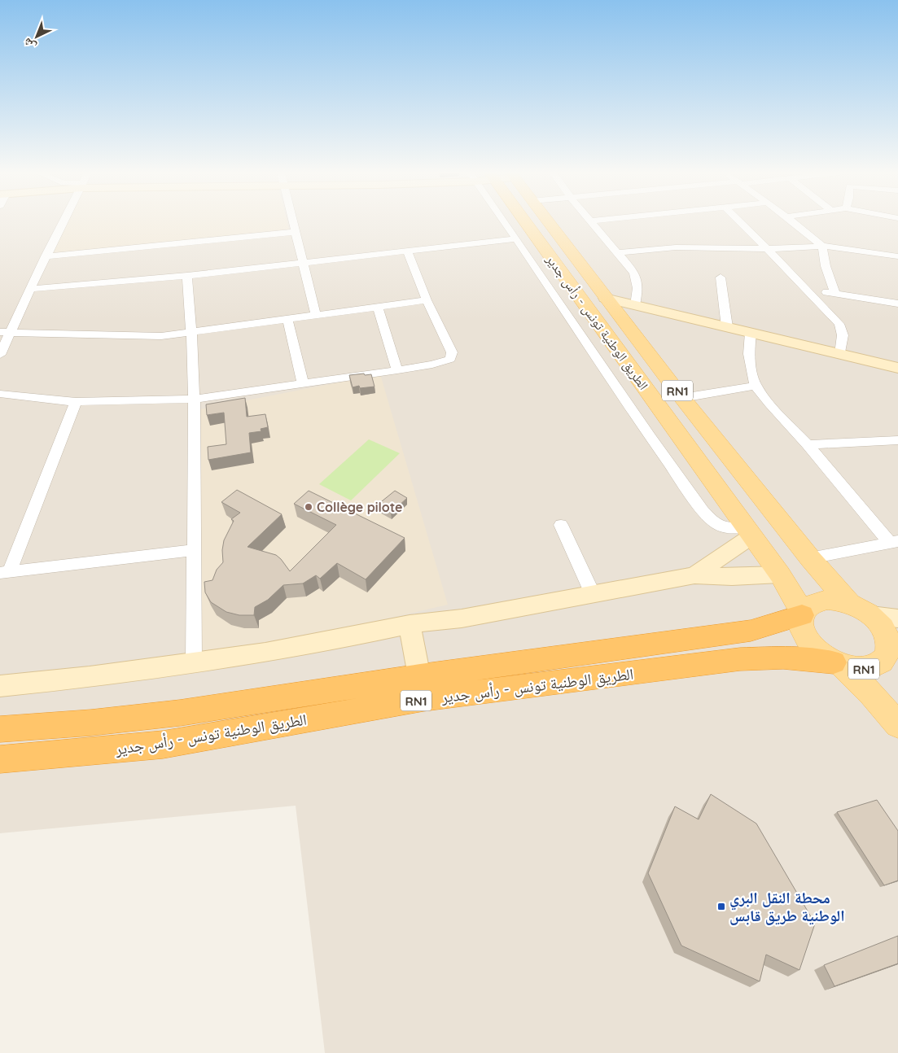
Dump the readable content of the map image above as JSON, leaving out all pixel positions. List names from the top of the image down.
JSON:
{
  "streets": {
    "highway": ["الطريق الوطنية تونس - رأس جدير", "RN1"]
  },
  "crossings": [
    ["الطريق الوطنية تونس - رأس جدير", "RN1"]
  ],
  "places": {
    "other": ["Collège pilote"],
    "transit": ["محطة النقل البري الوطنية طريق قابس"]
  },
  "north": "bottom left"
}
